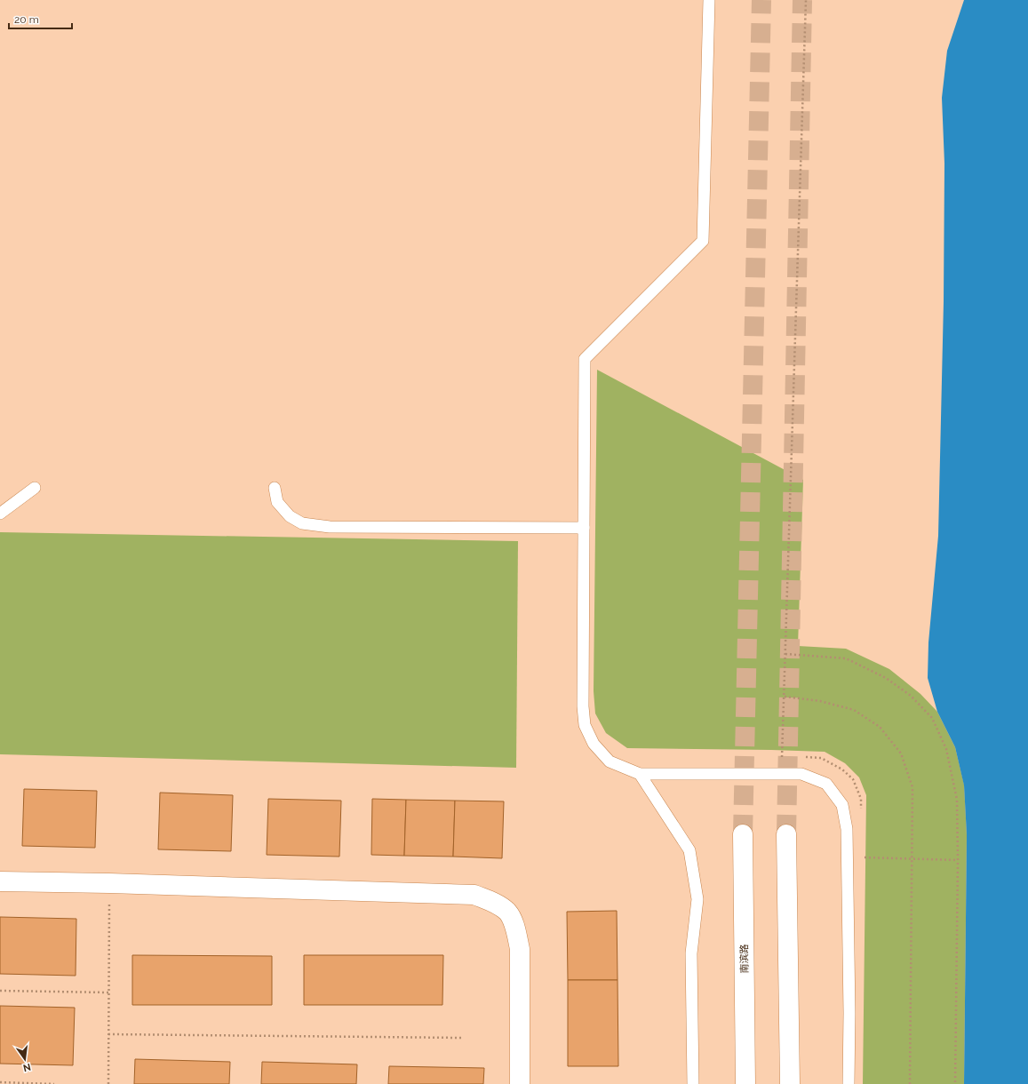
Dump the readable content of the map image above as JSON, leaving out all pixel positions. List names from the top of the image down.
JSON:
{
  "streets": {
    "street": ["南滨路"]
  },
  "scale_bar": "20 m",
  "north": "bottom"
}
